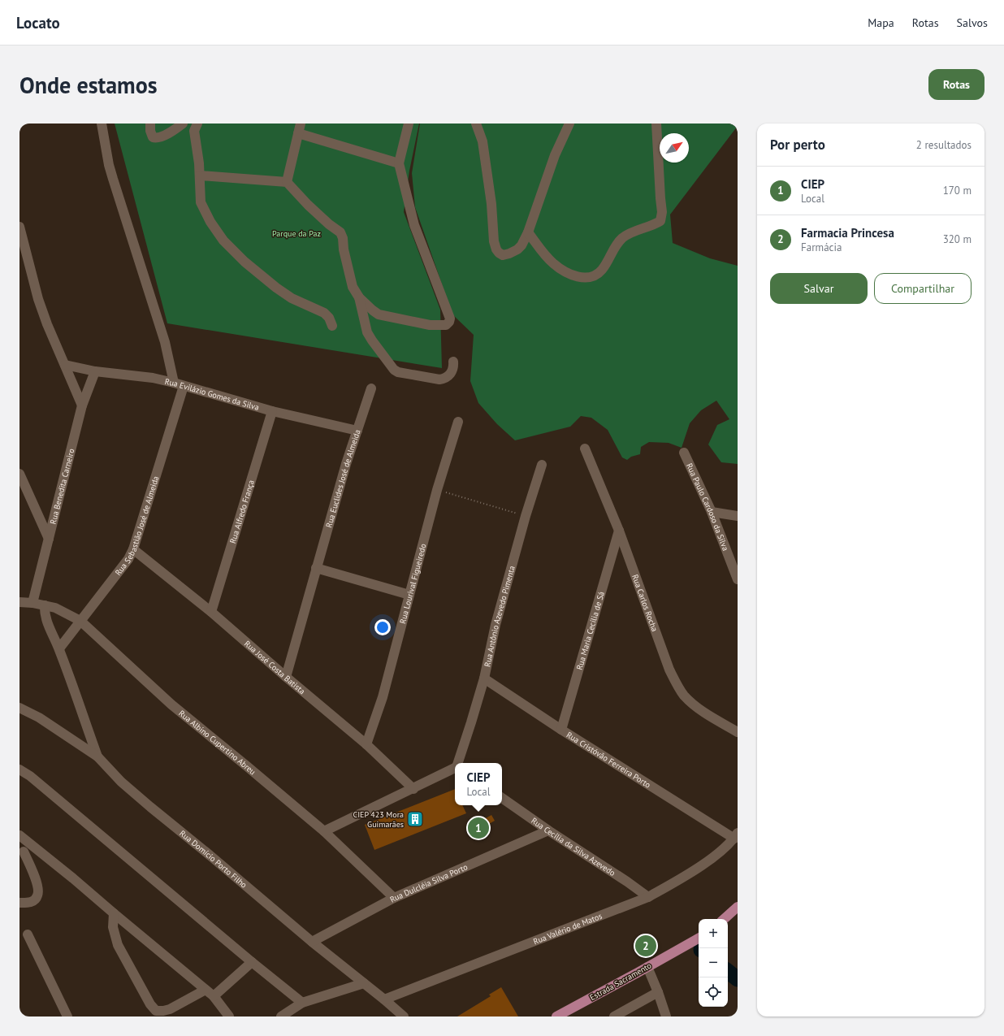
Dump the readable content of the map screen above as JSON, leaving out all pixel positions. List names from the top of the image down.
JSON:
{
  "streets": {
    "main road": ["Estrada Sacramento"],
    "street": [
      "Rua Evilázio Gomes da Silva",
      "Rua Euclides José de Almeida",
      "Rua Benedita Carneiro",
      "Rua Paulo Cardoso da Silva",
      "Rua Alfredo França",
      "Rua Sebastião José de Almeida",
      "Rua Lourival Figueiredo",
      "Rua Carlos Rocha",
      "Rua Antônio Azevedo Pimenta",
      "Rua Maria Cecília de Sá",
      "Rua José Costa Batista",
      "Rua Albino Cupertino Abreu",
      "Rua Cristóvão Ferreira Porto",
      "Rua Cecília da Silva Azevedo",
      "Rua Domício Porto Filho",
      "Rua Dulcléia Silva Porto",
      "Rua Valério de Matos"
    ]
  },
  "crossings": [
    ["Rua Evilázio Gomes da Silva", "Rua Euclides José de Almeida"],
    ["Rua Evilázio Gomes da Silva", "Rua Benedita Carneiro"],
    ["Rua Evilázio Gomes da Silva", "Rua Alfredo França"],
    ["Rua Evilázio Gomes da Silva", "Rua Sebastião José de Almeida"],
    ["Rua Euclides José de Almeida", "Rua José Costa Batista"],
    ["Rua Benedita Carneiro", "Rua Albino Cupertino Abreu"],
    ["Rua Alfredo França", "Rua José Costa Batista"],
    ["Rua Sebastião José de Almeida", "Rua José Costa Batista"],
    ["Rua Sebastião José de Almeida", "Rua Albino Cupertino Abreu"],
    ["Rua Lourival Figueiredo", "Rua José Costa Batista"],
    ["Rua Carlos Rocha", "Rua Maria Cecília de Sá"],
    ["Rua Antônio Azevedo Pimenta", "Rua Cristóvão Ferreira Porto"],
    ["Rua Maria Cecília de Sá", "Rua Cristóvão Ferreira Porto"],
    ["Rua Albino Cupertino Abreu", "Rua Dulcléia Silva Porto"],
    ["Rua Cristóvão Ferreira Porto", "Rua Valério de Matos"],
    ["Rua Cecília da Silva Azevedo", "Rua Dulcléia Silva Porto"],
    ["Rua Cecília da Silva Azevedo", "Rua Valério de Matos"],
    ["Rua Domício Porto Filho", "Rua Dulcléia Silva Porto"],
    ["Rua Domício Porto Filho", "Rua Valério de Matos"]
  ],
  "parks": ["Parque da Paz"],
  "places": {
    "building": ["CIEP 423 Mora Guimarães"]
  },
  "north": "top right",
  "page": {
    "header": "Locato",
    "nav": ["Mapa", "Rotas", "Salvos"],
    "buttons": [
      "Rotas",
      ["Salvar", "Compartilhar"]
    ],
    "title": "Onde estamos",
    "heading": ["Por perto", "2 resultados"],
    "list": [
      {
        "mark": "1",
        "name": "CIEP",
        "note": "Local",
        "value": "170 m"
      },
      {
        "mark": "2",
        "name": "Farmacia Princesa",
        "note": "Farmácia",
        "value": "320 m"
      }
    ],
    "popup": ["CIEP", "Local"],
    "pins": ["1", "2"],
    "map_buttons": ["+", "−"]
  }
}
